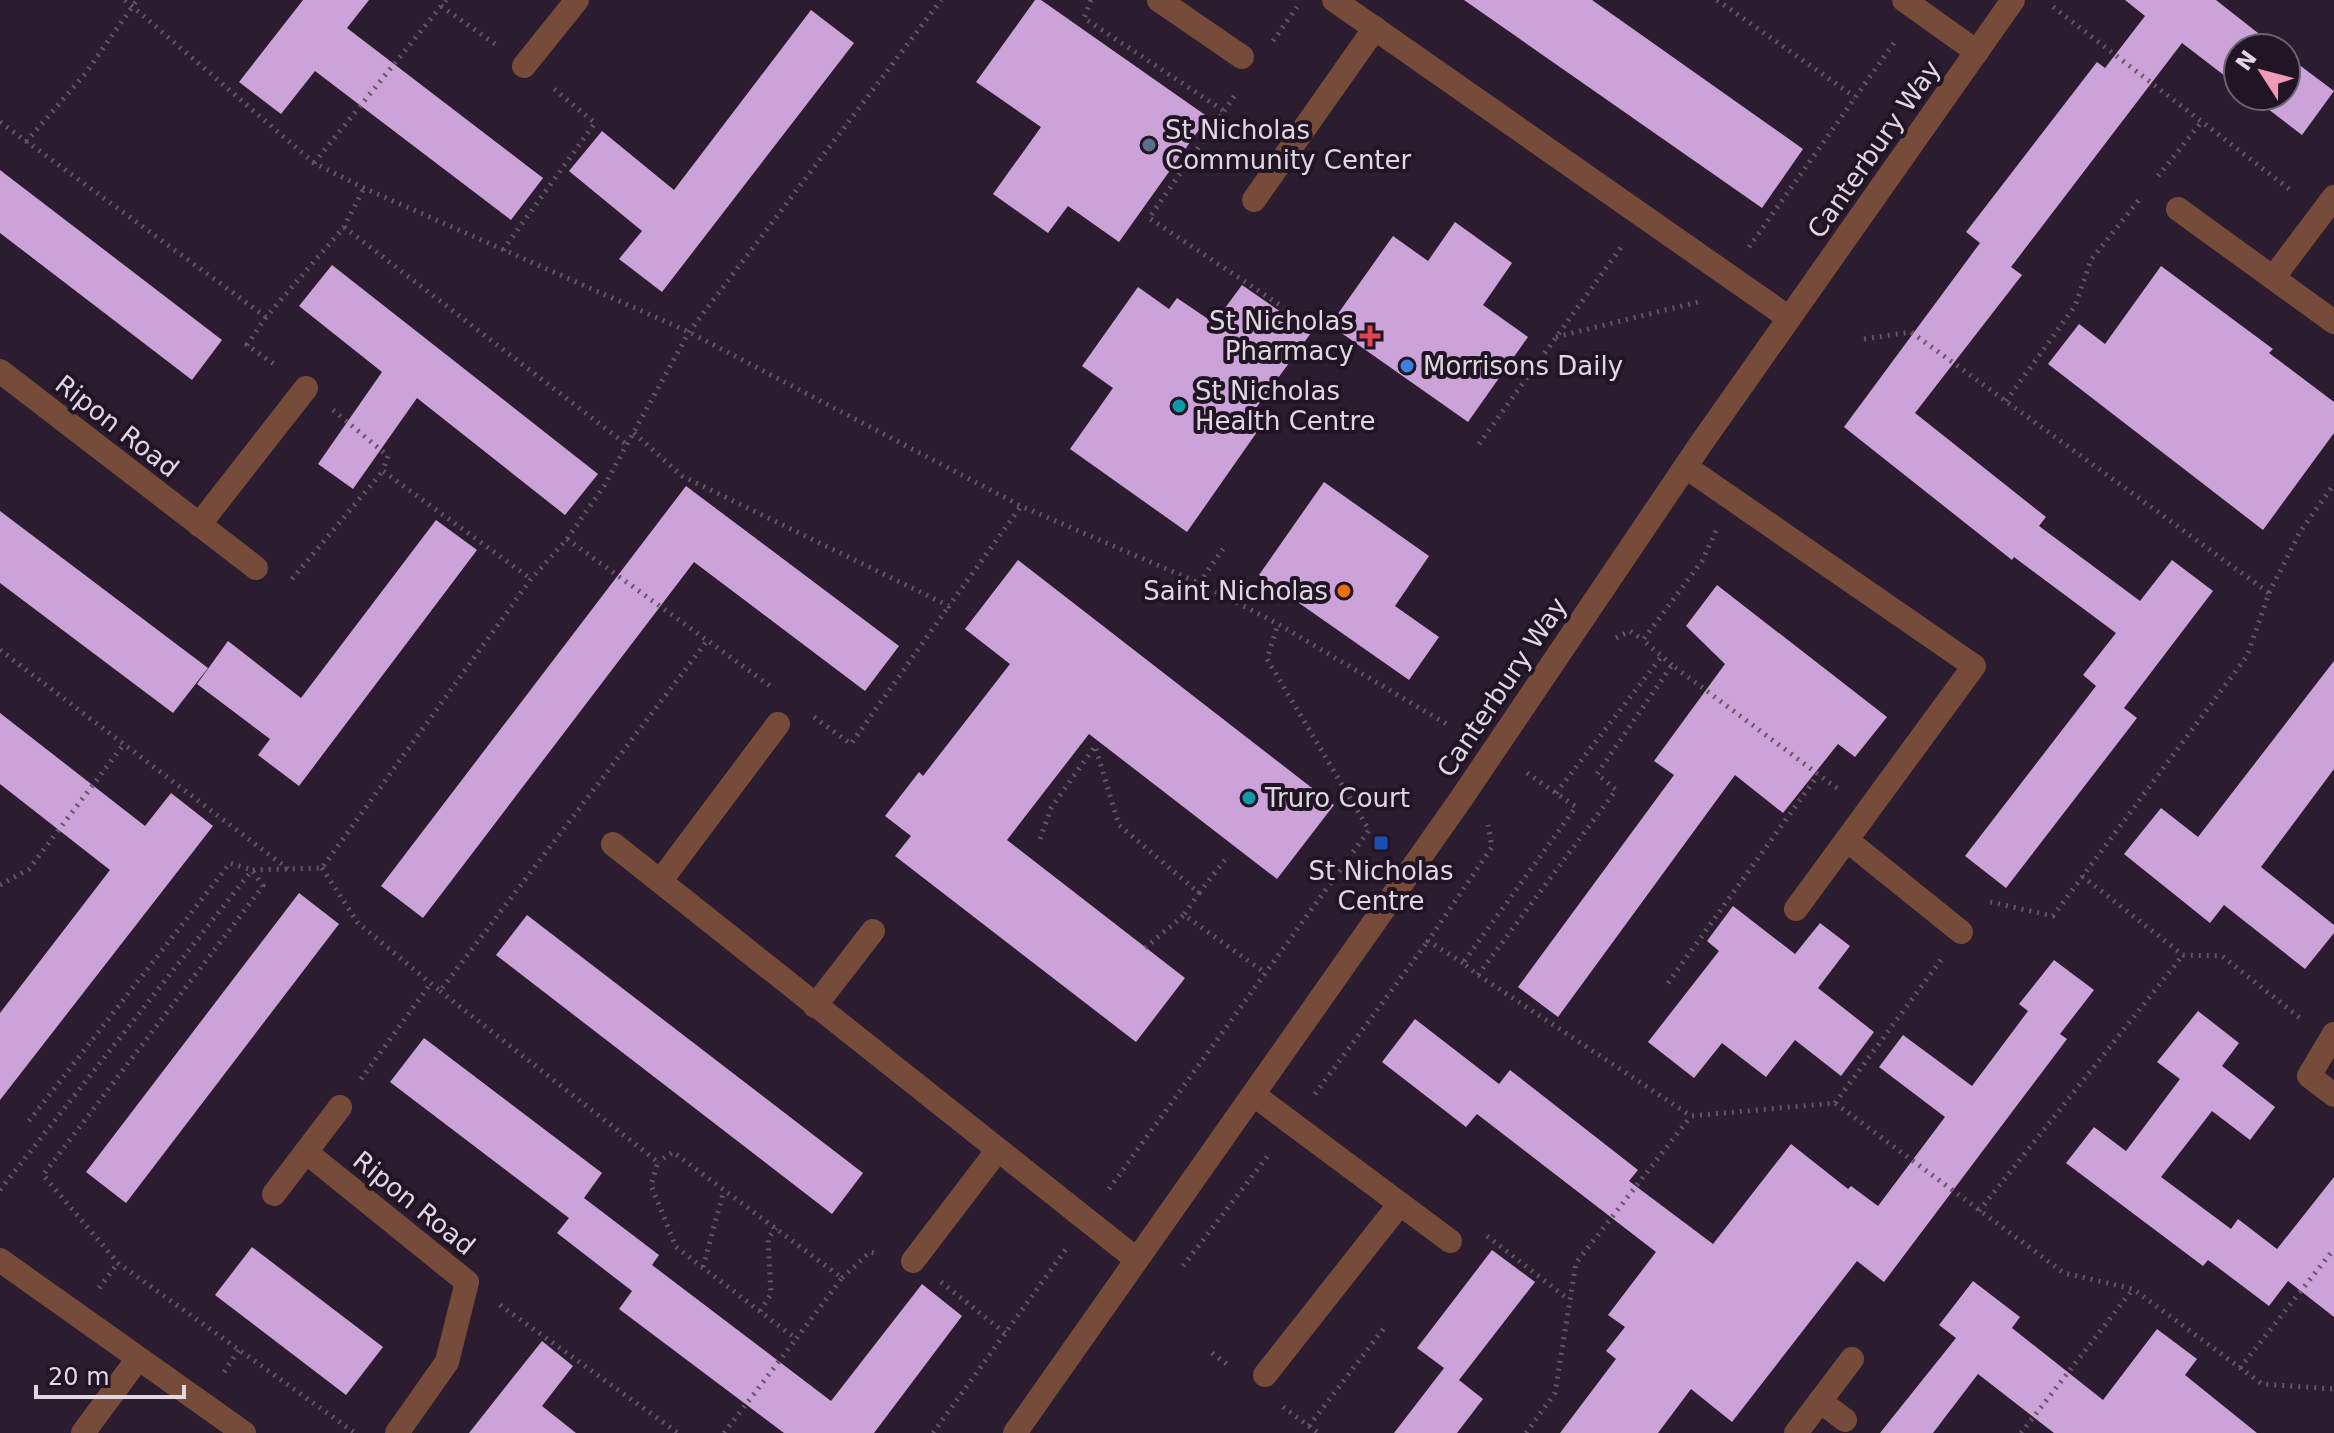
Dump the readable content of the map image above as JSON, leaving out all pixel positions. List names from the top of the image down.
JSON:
{
  "streets": {
    "street": ["Canterbury Way", "Ripon Road"]
  },
  "places": {
    "other": [
      "St Nicholas Community Center",
      "Morrisons Daily",
      "St Nicholas Health Centre",
      "Saint Nicholas",
      "Truro Court"
    ],
    "health": ["St Nicholas Pharmacy"],
    "transit": ["St Nicholas Centre"]
  },
  "scale_bar": "20 m",
  "north": "top left"
}
